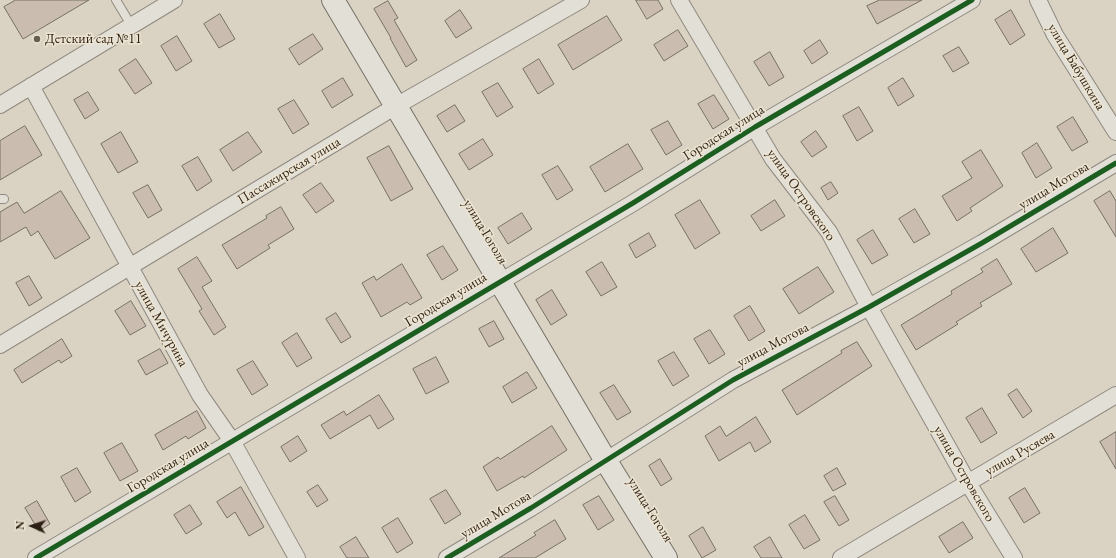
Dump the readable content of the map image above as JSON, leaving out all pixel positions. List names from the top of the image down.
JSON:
{
  "streets": {
    "street": [
      "улица Бабушкина",
      "Городская улица",
      "Пассажирская улица",
      "улица Мотова",
      "улица Островского",
      "улица Гоголя",
      "улица Мичурина",
      "улица Русяева"
    ]
  },
  "crossings": [
    ["Городская улица", "улица Островского"],
    ["Городская улица", "улица Гоголя"],
    ["Городская улица", "улица Мичурина"],
    ["Пассажирская улица", "улица Гоголя"],
    ["Пассажирская улица", "улица Мичурина"],
    ["улица Мотова", "улица Островского"],
    ["улица Мотова", "улица Гоголя"],
    ["улица Островского", "улица Русяева"]
  ],
  "places": ["Детский сад №11"],
  "north": "left"
}
